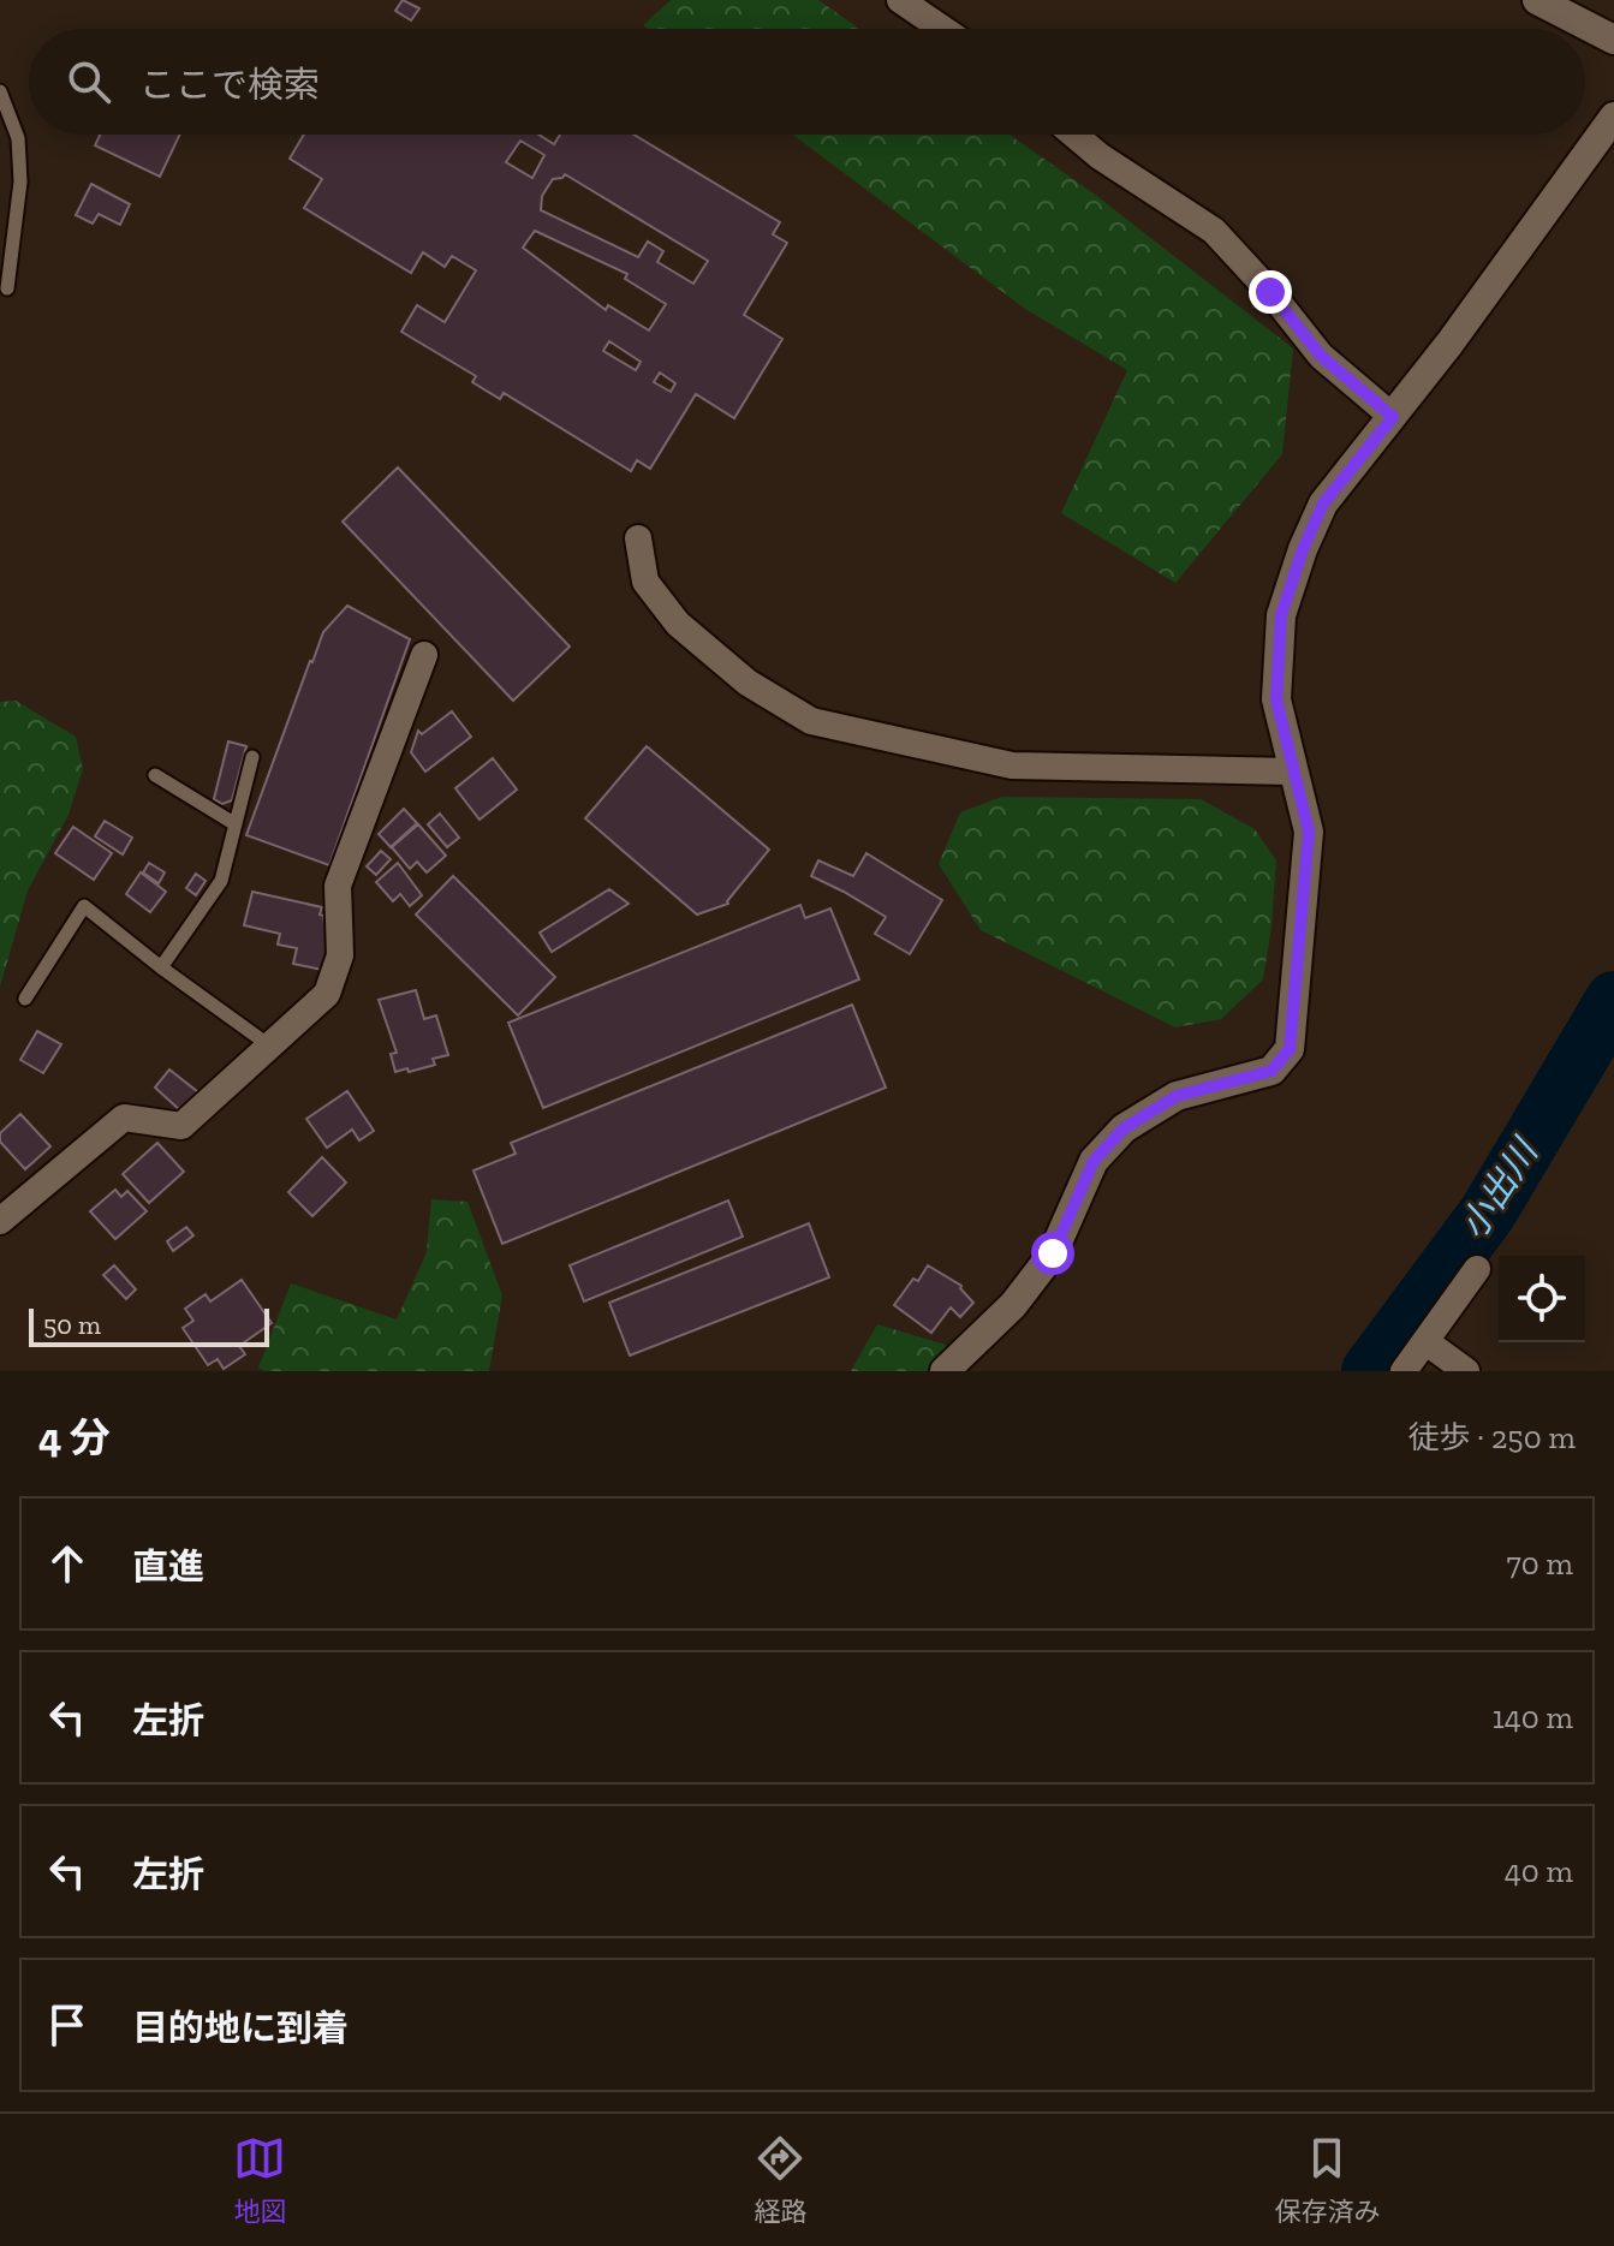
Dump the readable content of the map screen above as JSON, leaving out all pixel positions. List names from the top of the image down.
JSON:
{
  "water": ["小出川"],
  "scale_bar": "50 m",
  "page": {
    "search": "ここで検索",
    "scale": "50 m",
    "heading": ["4 分", "徒歩 · 250 m"],
    "list": [
      ["直進", "70 m"],
      ["左折", "140 m"],
      ["左折", "40 m"],
      "目的地に到着"
    ],
    "nav": ["地図", "経路", "保存済み"]
  }
}
